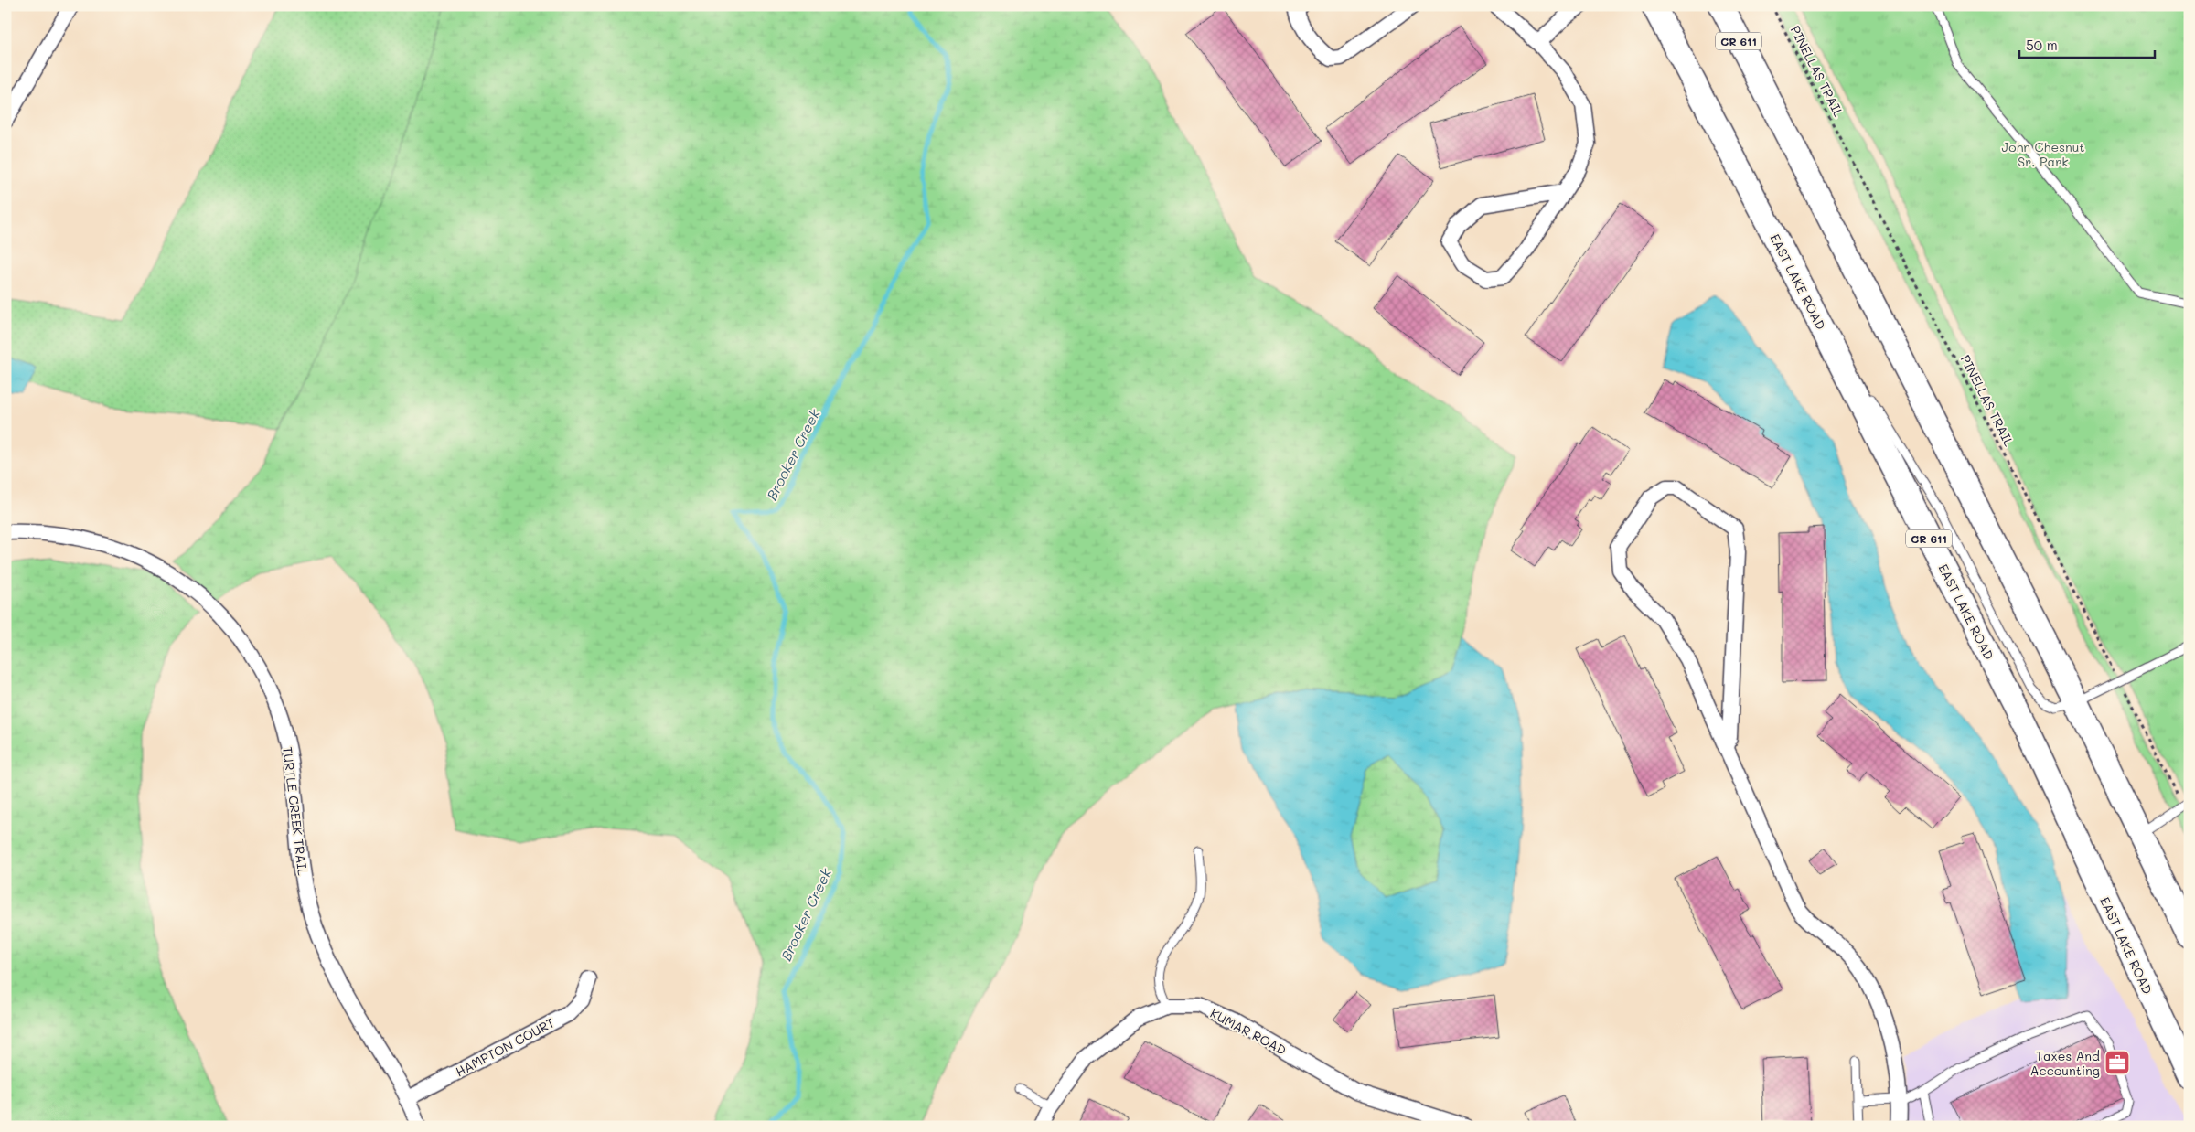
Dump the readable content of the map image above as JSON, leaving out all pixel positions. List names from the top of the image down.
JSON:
{
  "streets": {
    "main road": ["CR 611", "EAST LAKE ROAD"],
    "street": ["TURTLE CREEK TRAIL", "KUMAR ROAD", "HAMPTON COURT"],
    "path": ["PINELLAS TRAIL"]
  },
  "crossings": [
    ["TURTLE CREEK TRAIL", "HAMPTON COURT"]
  ],
  "water": ["Brooker Creek"],
  "parks": ["John Chesnut Sr. Park"],
  "places": {
    "office": ["Taxes And Accounting"]
  },
  "scale_bar": "50 m"
}
